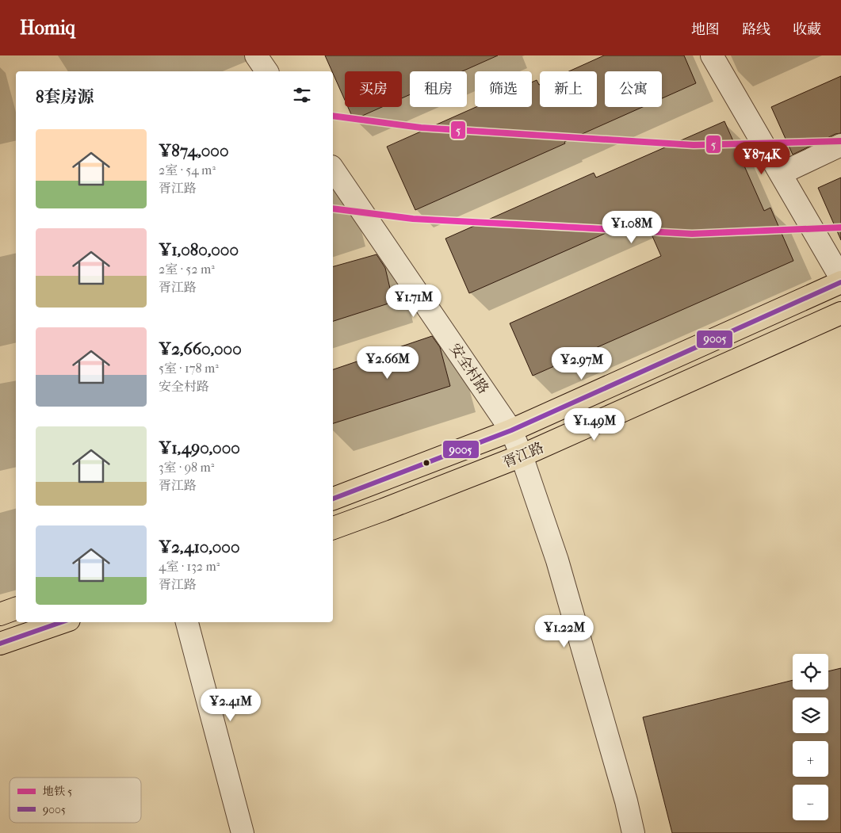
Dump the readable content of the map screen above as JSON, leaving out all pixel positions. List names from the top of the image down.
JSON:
{
  "streets": {
    "main road": ["胥江路"],
    "street": ["安全村路"]
  },
  "crossings": [
    ["安全村路", "胥江路"]
  ],
  "lines": ["metro line 5", "transit line 9005"],
  "legend": ["地铁 5", "9005"],
  "page": {
    "header": "Homiq",
    "nav": ["地图", "路线", "收藏"],
    "chip": [
      "买房",
      "租房",
      "筛选",
      "新上",
      "公寓"
    ],
    "heading": "8套房源",
    "list": [
      {
        "name": "¥874,000",
        "note": "2室 · 54 m² · 胥江路"
      },
      {
        "name": "¥1,080,000",
        "note": "2室 · 52 m² · 胥江路"
      },
      {
        "name": "¥2,660,000",
        "note": "5室 · 178 m² · 安全村路"
      },
      {
        "name": "¥1,490,000",
        "note": "3室 · 98 m² · 胥江路"
      },
      {
        "name": "¥2,410,000",
        "note": "4室 · 132 m² · 胥江路"
      }
    ],
    "price": [
      "¥874K",
      "¥1.08M",
      "¥1.71M",
      "¥2.66M",
      "¥2.97M",
      "¥1.49M",
      "¥1.22M",
      "¥2.41M"
    ],
    "map_buttons": ["+", "−"]
  }
}
